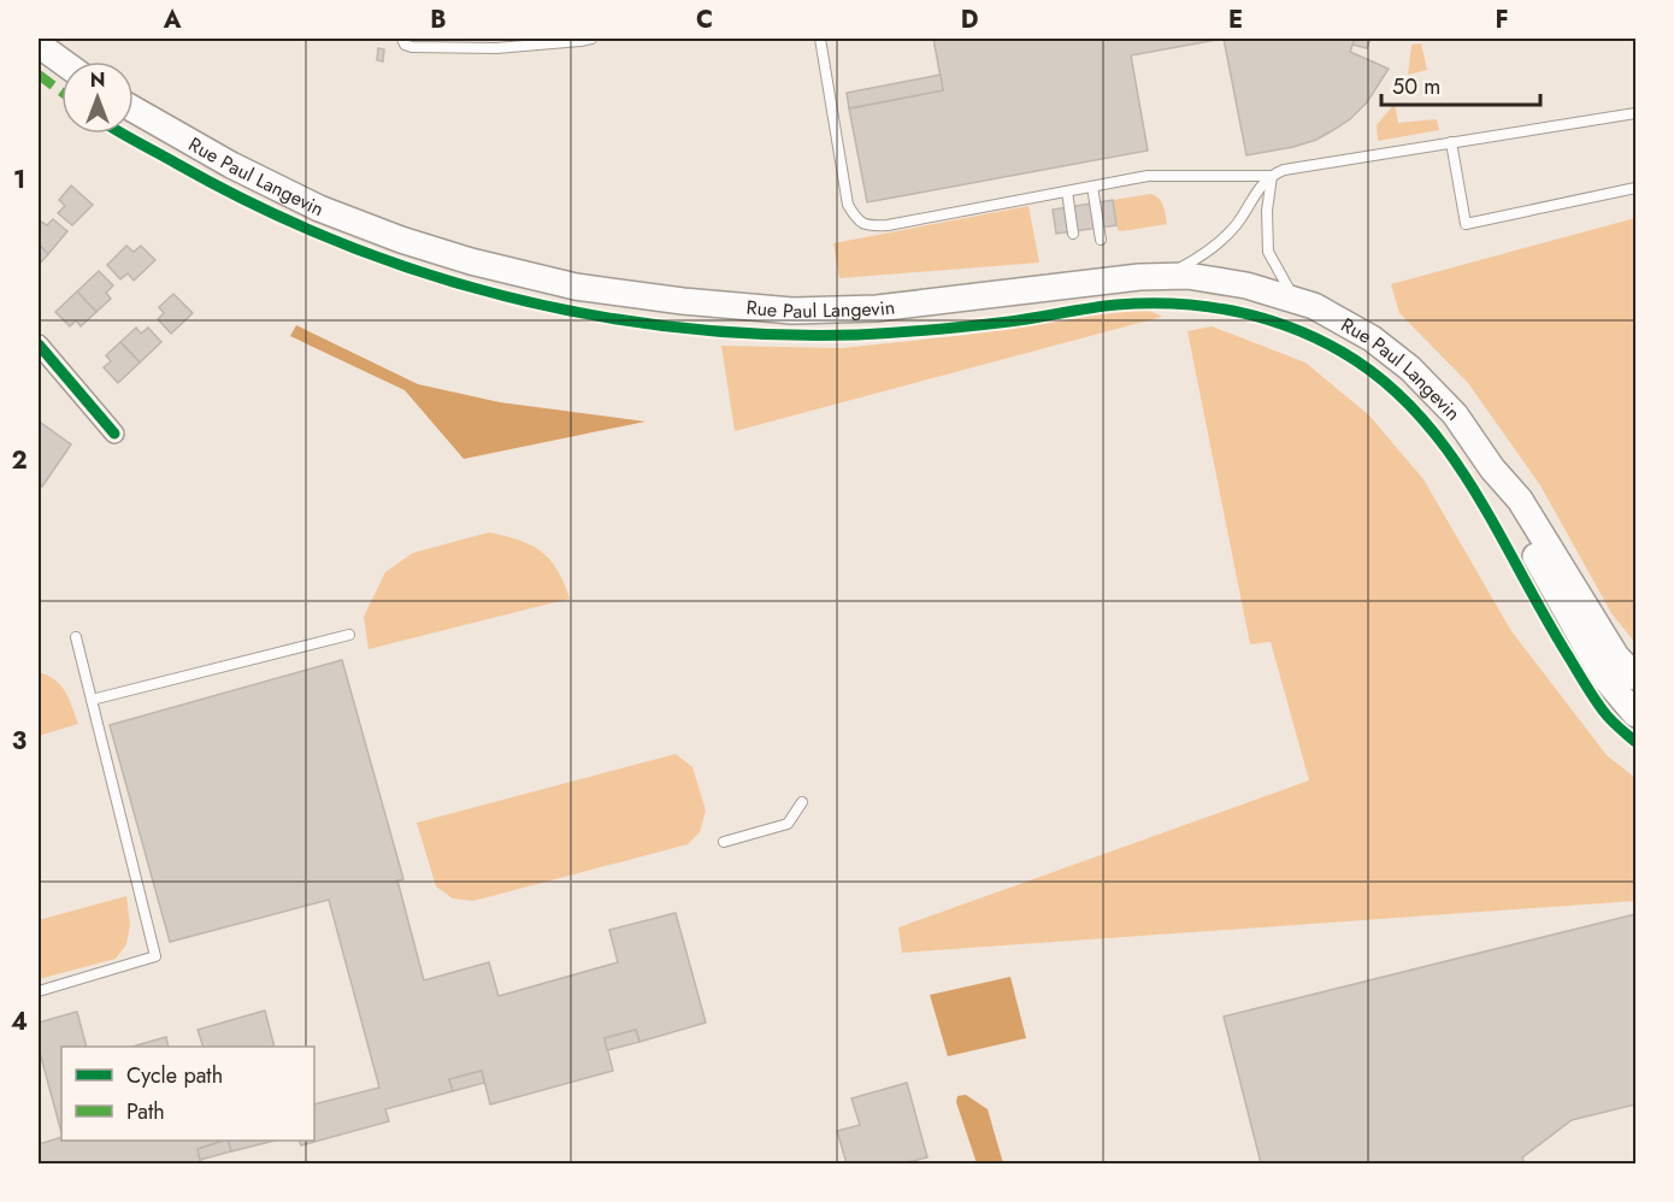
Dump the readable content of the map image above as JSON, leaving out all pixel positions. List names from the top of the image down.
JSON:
{
  "streets": {
    "main road": ["Rue Paul Langevin"]
  },
  "legend": ["Cycle path", "Path"],
  "scale_bar": "50 m",
  "north": "top",
  "grid": {
    "columns": [
      "A",
      "B",
      "C",
      "D",
      "E",
      "F"
    ],
    "rows": [
      "1",
      "2",
      "3",
      "4"
    ]
  }
}
